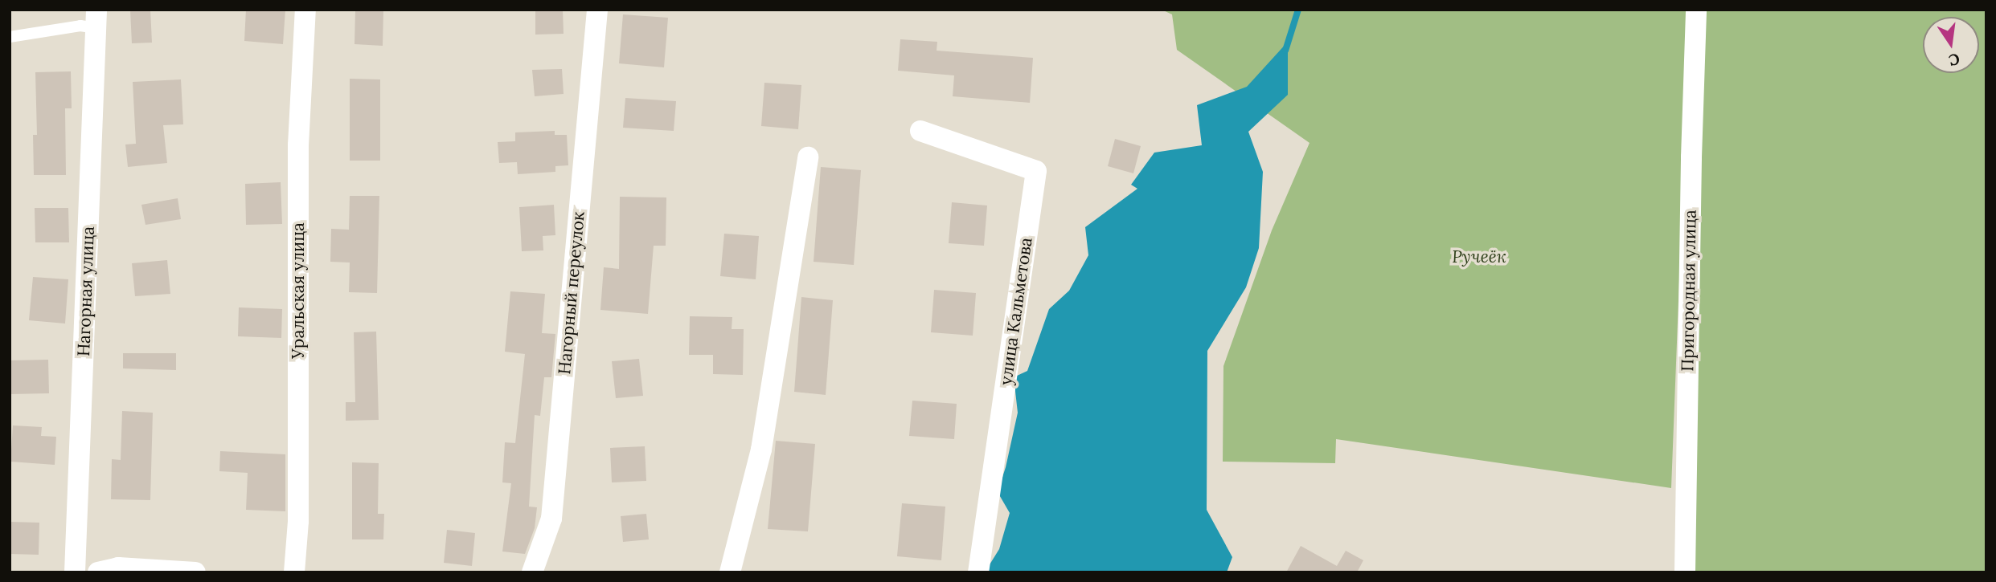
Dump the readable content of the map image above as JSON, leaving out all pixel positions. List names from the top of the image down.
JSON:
{
  "streets": {
    "street": [
      "Уральская улица",
      "Пригородная улица",
      "Нагорная улица",
      "Нагорный переулок",
      "улица Кальметова"
    ]
  },
  "parks": ["Ручеёк"],
  "north": "bottom"
}
